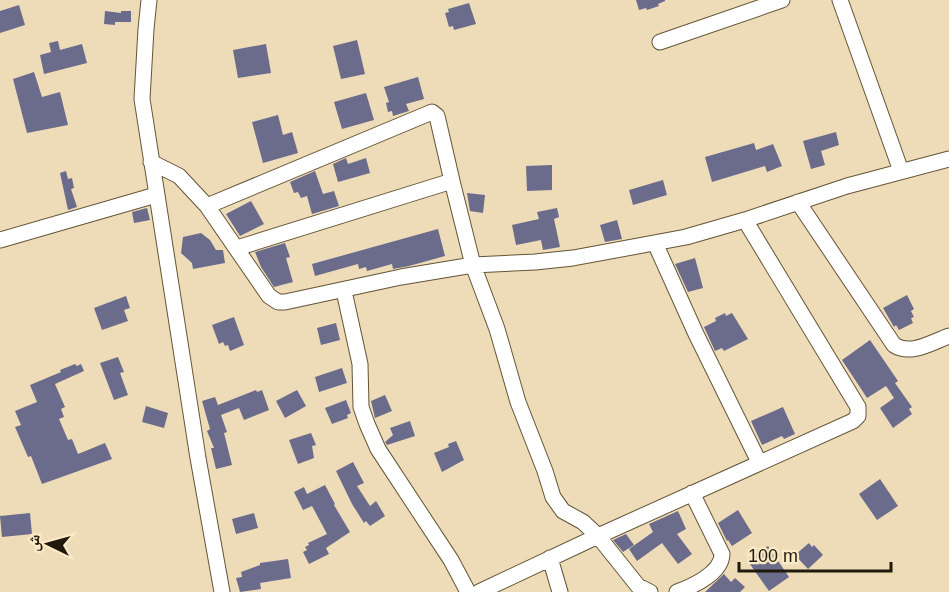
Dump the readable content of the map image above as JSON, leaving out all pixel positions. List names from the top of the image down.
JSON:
{
  "scale_bar": "100 m",
  "north": "left"
}
